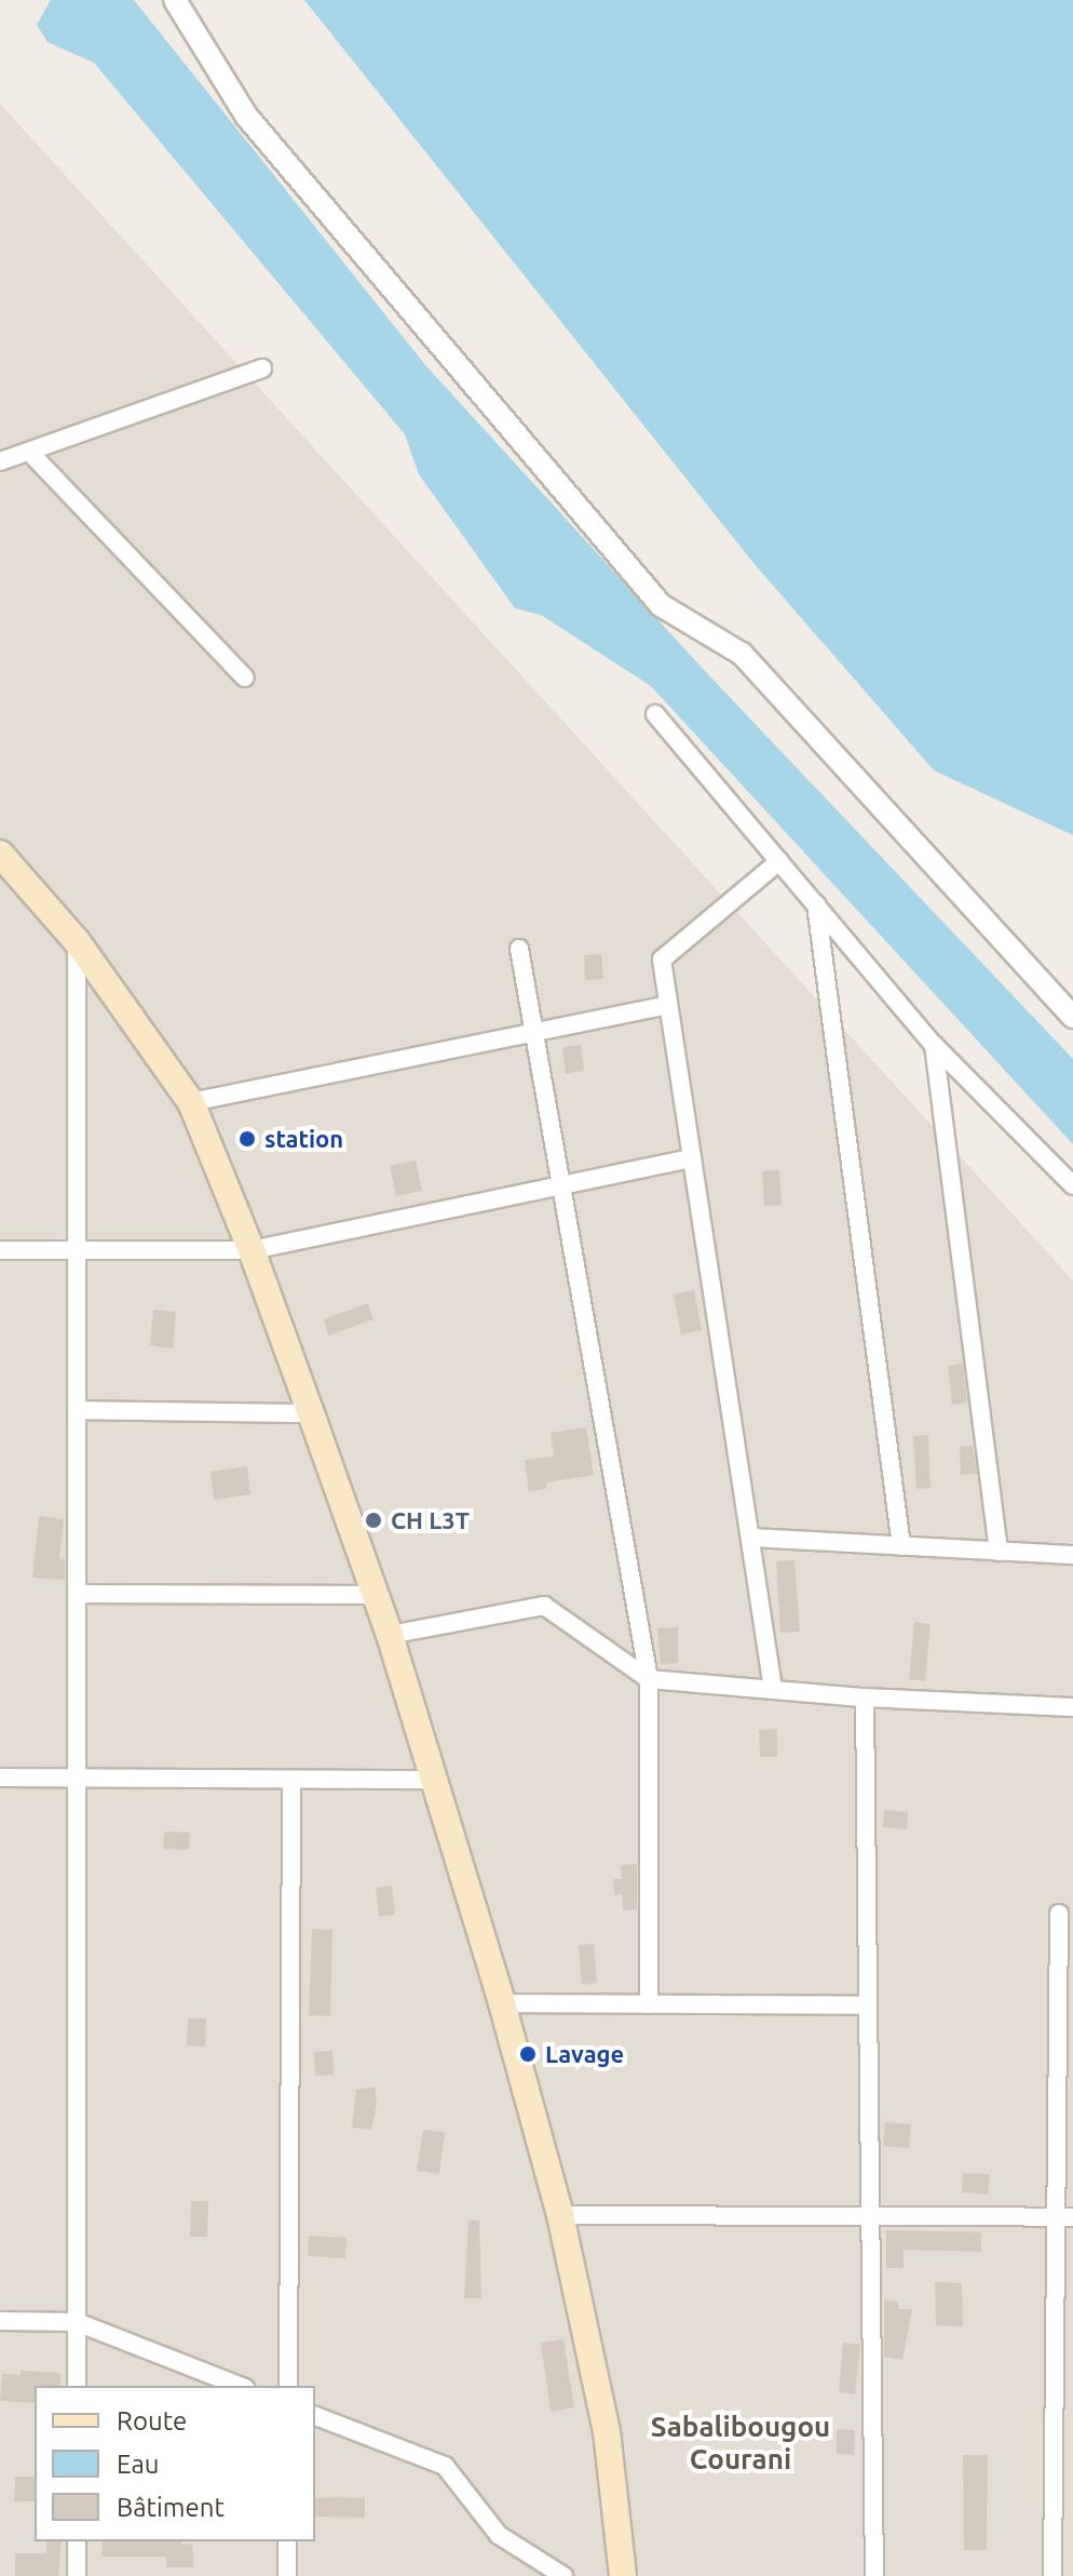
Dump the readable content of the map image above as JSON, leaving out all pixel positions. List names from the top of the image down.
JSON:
{
  "districts": ["Sabalibougou Courani"],
  "places": ["station", "CH L3T", "Lavage"],
  "legend": ["Route", "Eau", "Bâtiment"]
}
